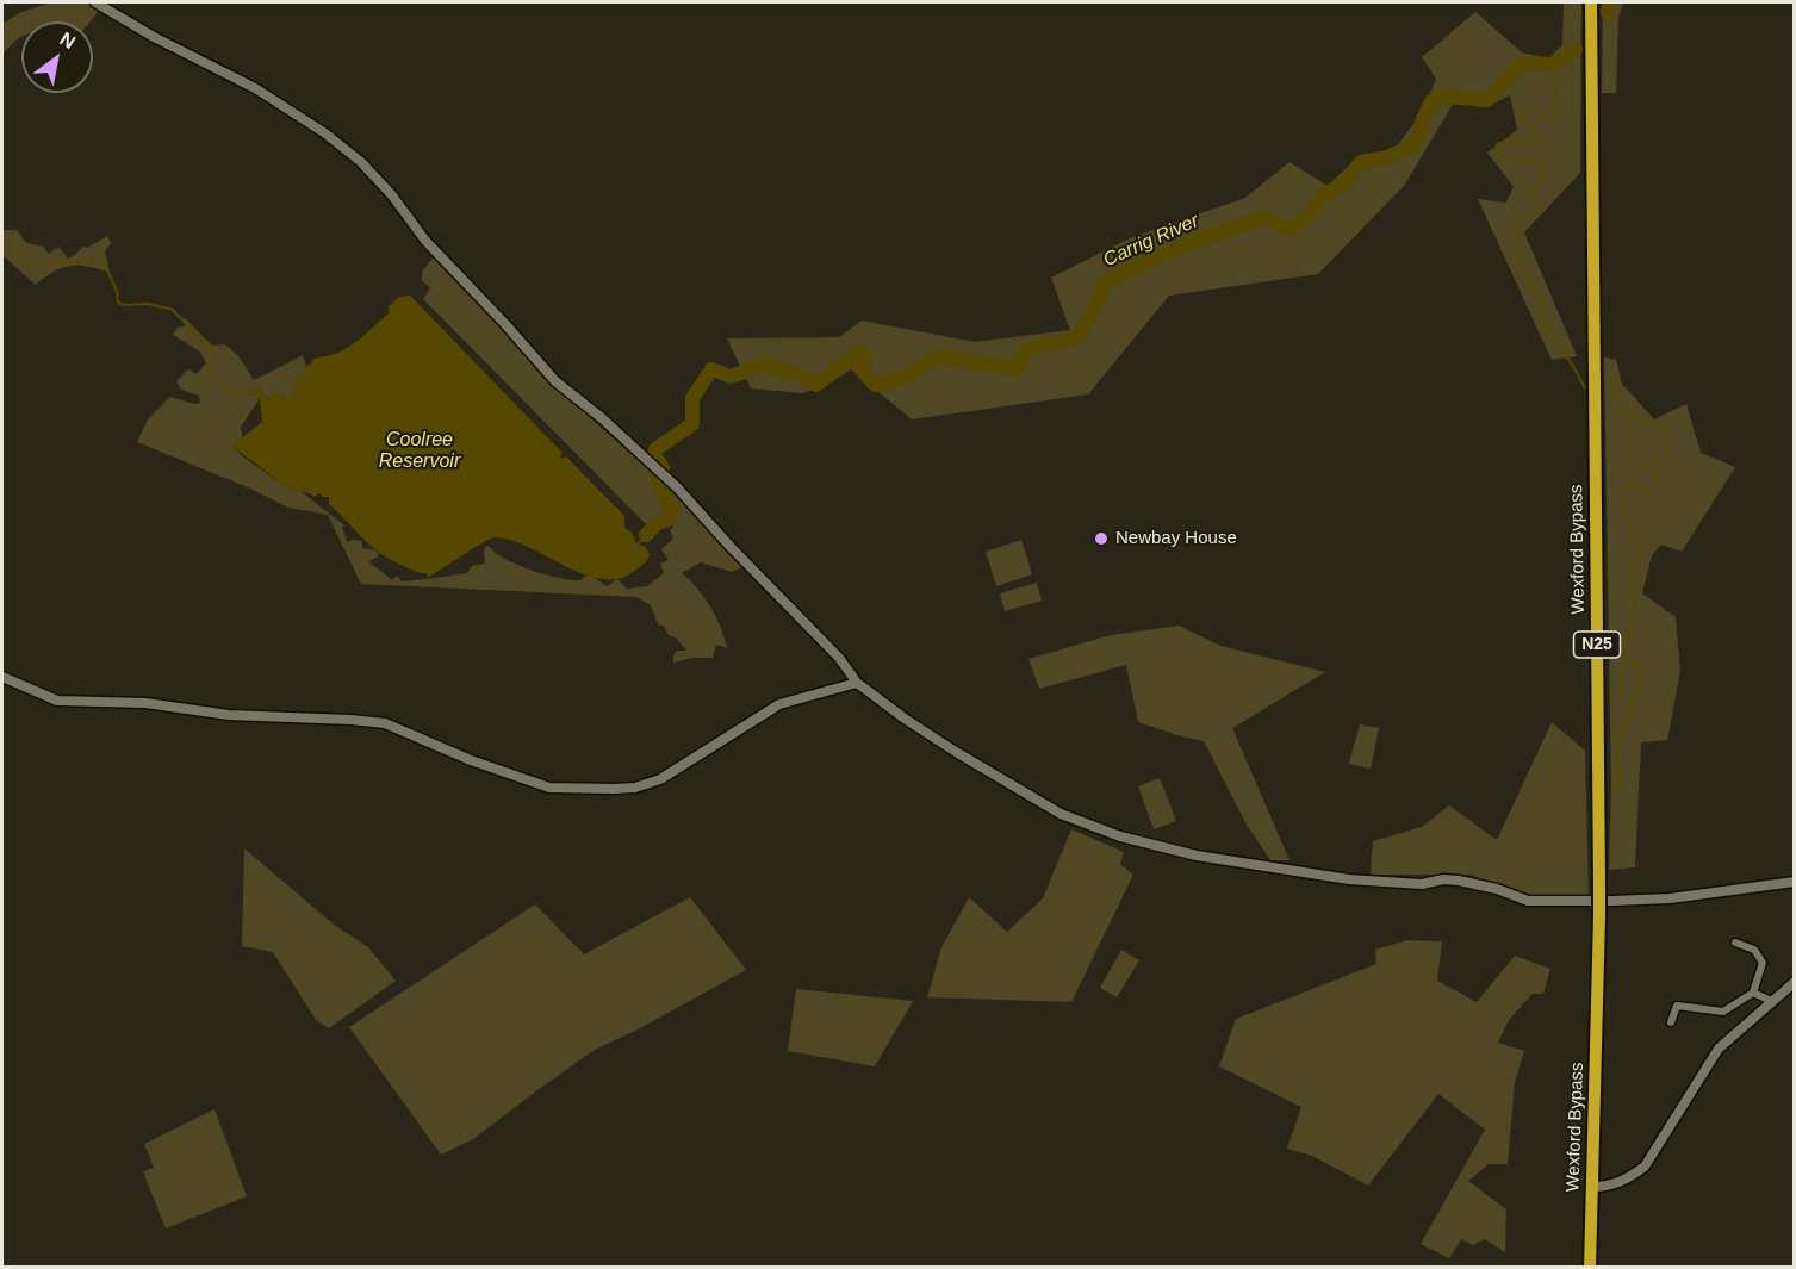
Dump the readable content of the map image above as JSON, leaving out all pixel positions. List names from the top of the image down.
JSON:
{
  "streets": {
    "highway": ["Wexford Bypass", "N25"]
  },
  "water": ["Carrig River", "Coolree Reservoir"],
  "places": ["Newbay House"],
  "north": "top right"
}
